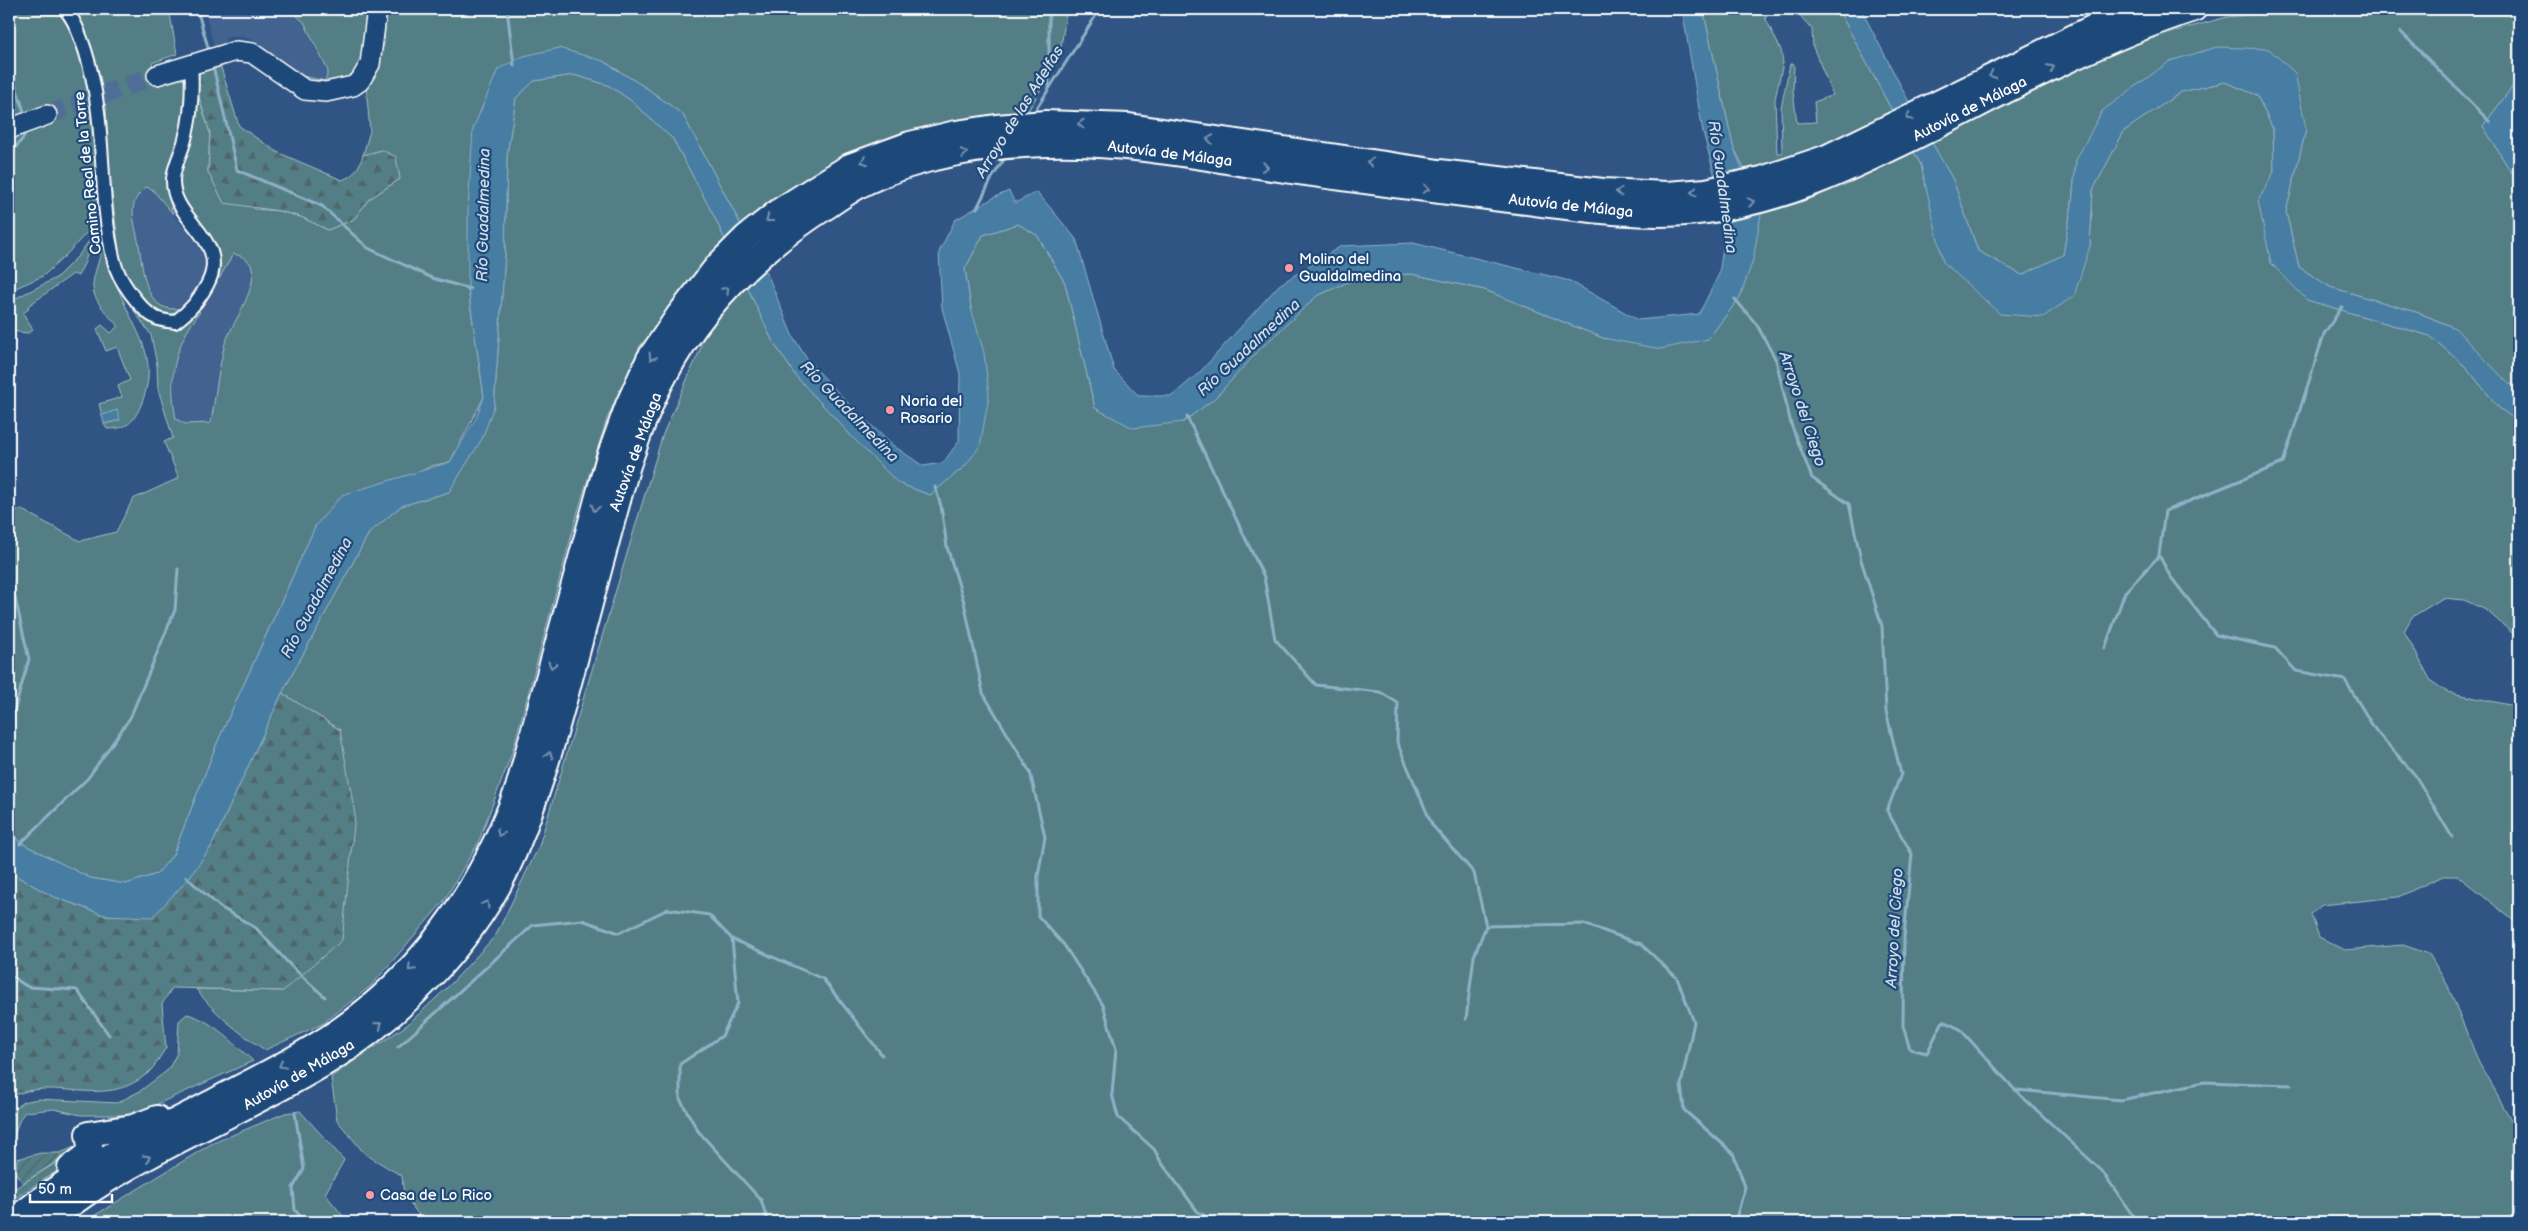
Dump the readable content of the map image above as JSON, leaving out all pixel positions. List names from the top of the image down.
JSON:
{
  "streets": {
    "highway": ["Autovía de Málaga"],
    "street": ["Camino Real de la Torre"]
  },
  "water": ["Arroyo de las Adelfas", "Río Guadalmedina", "Arroyo del Ciego"],
  "places": ["Molino del Gualdalmedina", "Noria del Rosario", "Casa de Lo Rico"],
  "scale_bar": "50 m"
}
